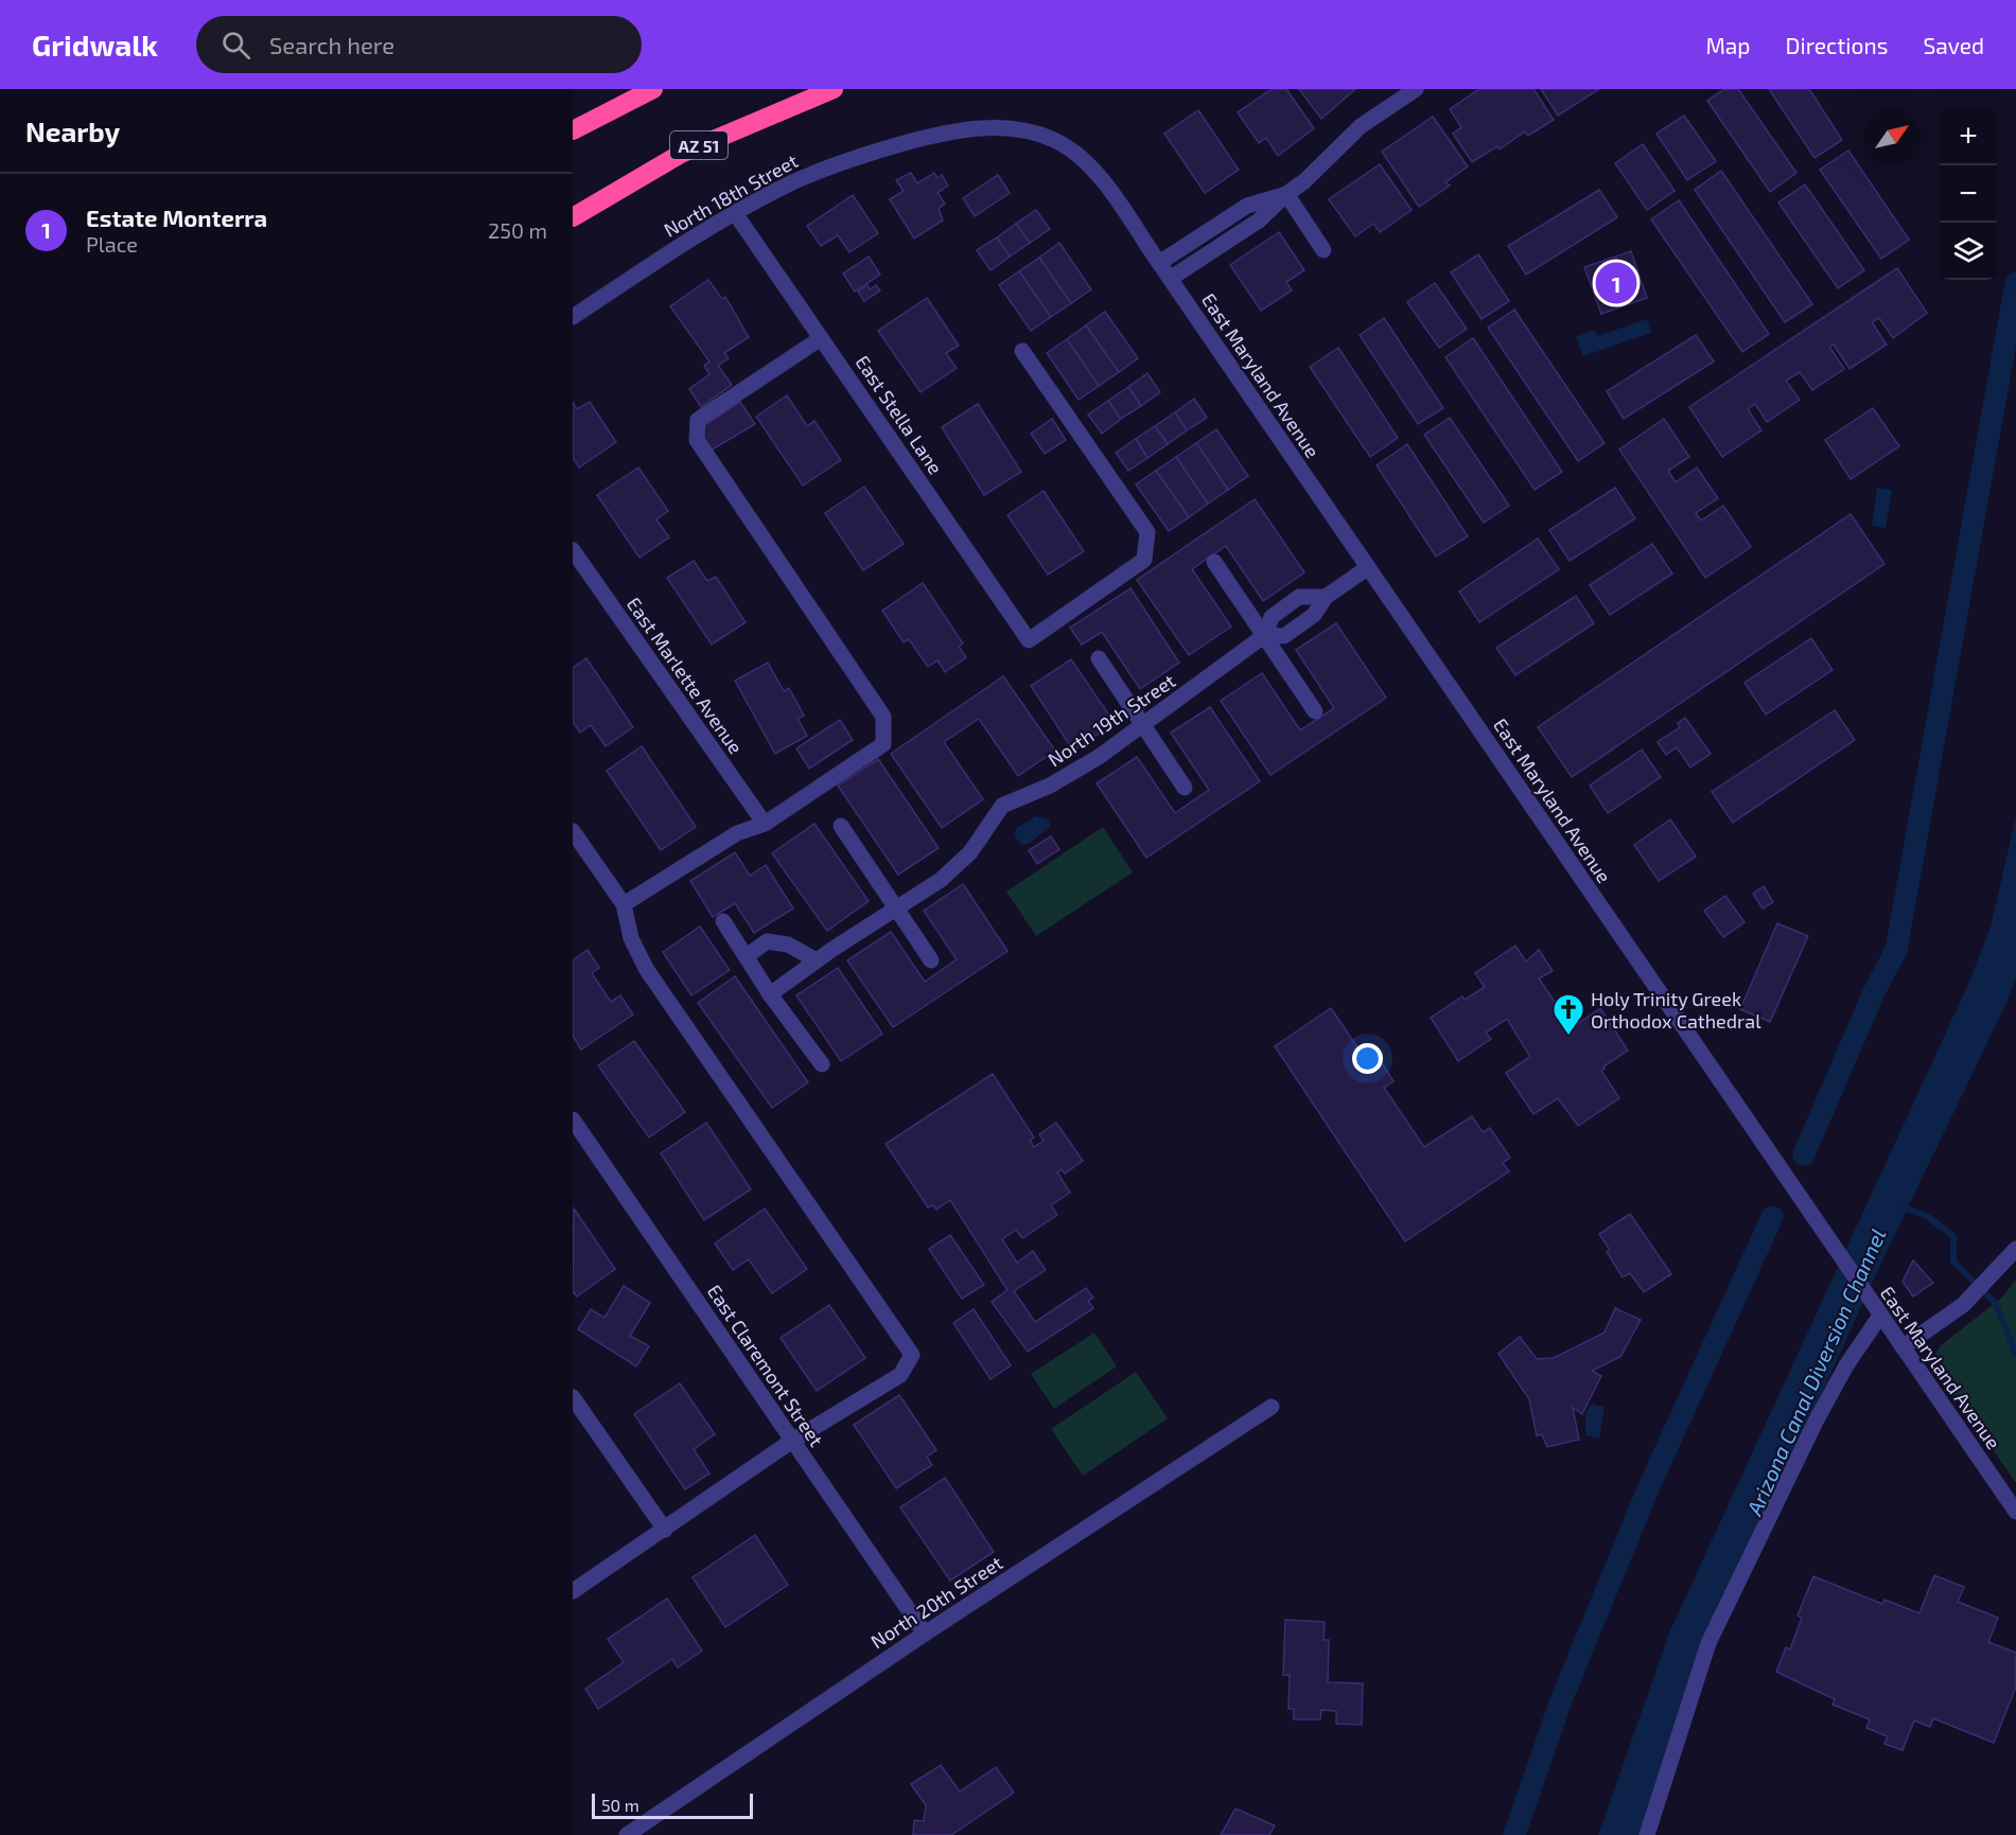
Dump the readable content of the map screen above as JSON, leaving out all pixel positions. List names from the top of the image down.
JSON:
{
  "streets": {
    "highway": ["AZ 51"],
    "street": [
      "North 18th Street",
      "East Maryland Avenue",
      "East Stella Lane",
      "East Marlette Avenue",
      "North 19th Street",
      "East Claremont Street",
      "North 20th Street"
    ]
  },
  "crossings": [
    ["North 18th Street", "East Maryland Avenue"],
    ["North 18th Street", "East Stella Lane"],
    ["East Maryland Avenue", "North 19th Street"],
    ["East Claremont Street", "North 20th Street"]
  ],
  "water": ["Arizona Canal Diversion Channel"],
  "places": {
    "church": ["Holy Trinity Greek Orthodox Cathedral"]
  },
  "scale_bar": "50 m",
  "north": "top right",
  "page": {
    "header": "Gridwalk",
    "search": "Search here",
    "nav": ["Map", "Directions", "Saved"],
    "heading": "Nearby",
    "map_buttons": ["+", "−"],
    "list": [
      {
        "mark": "1",
        "name": "Estate Monterra",
        "note": "Place",
        "value": "250 m"
      }
    ],
    "pins": "1",
    "scale": "50 m"
  }
}
